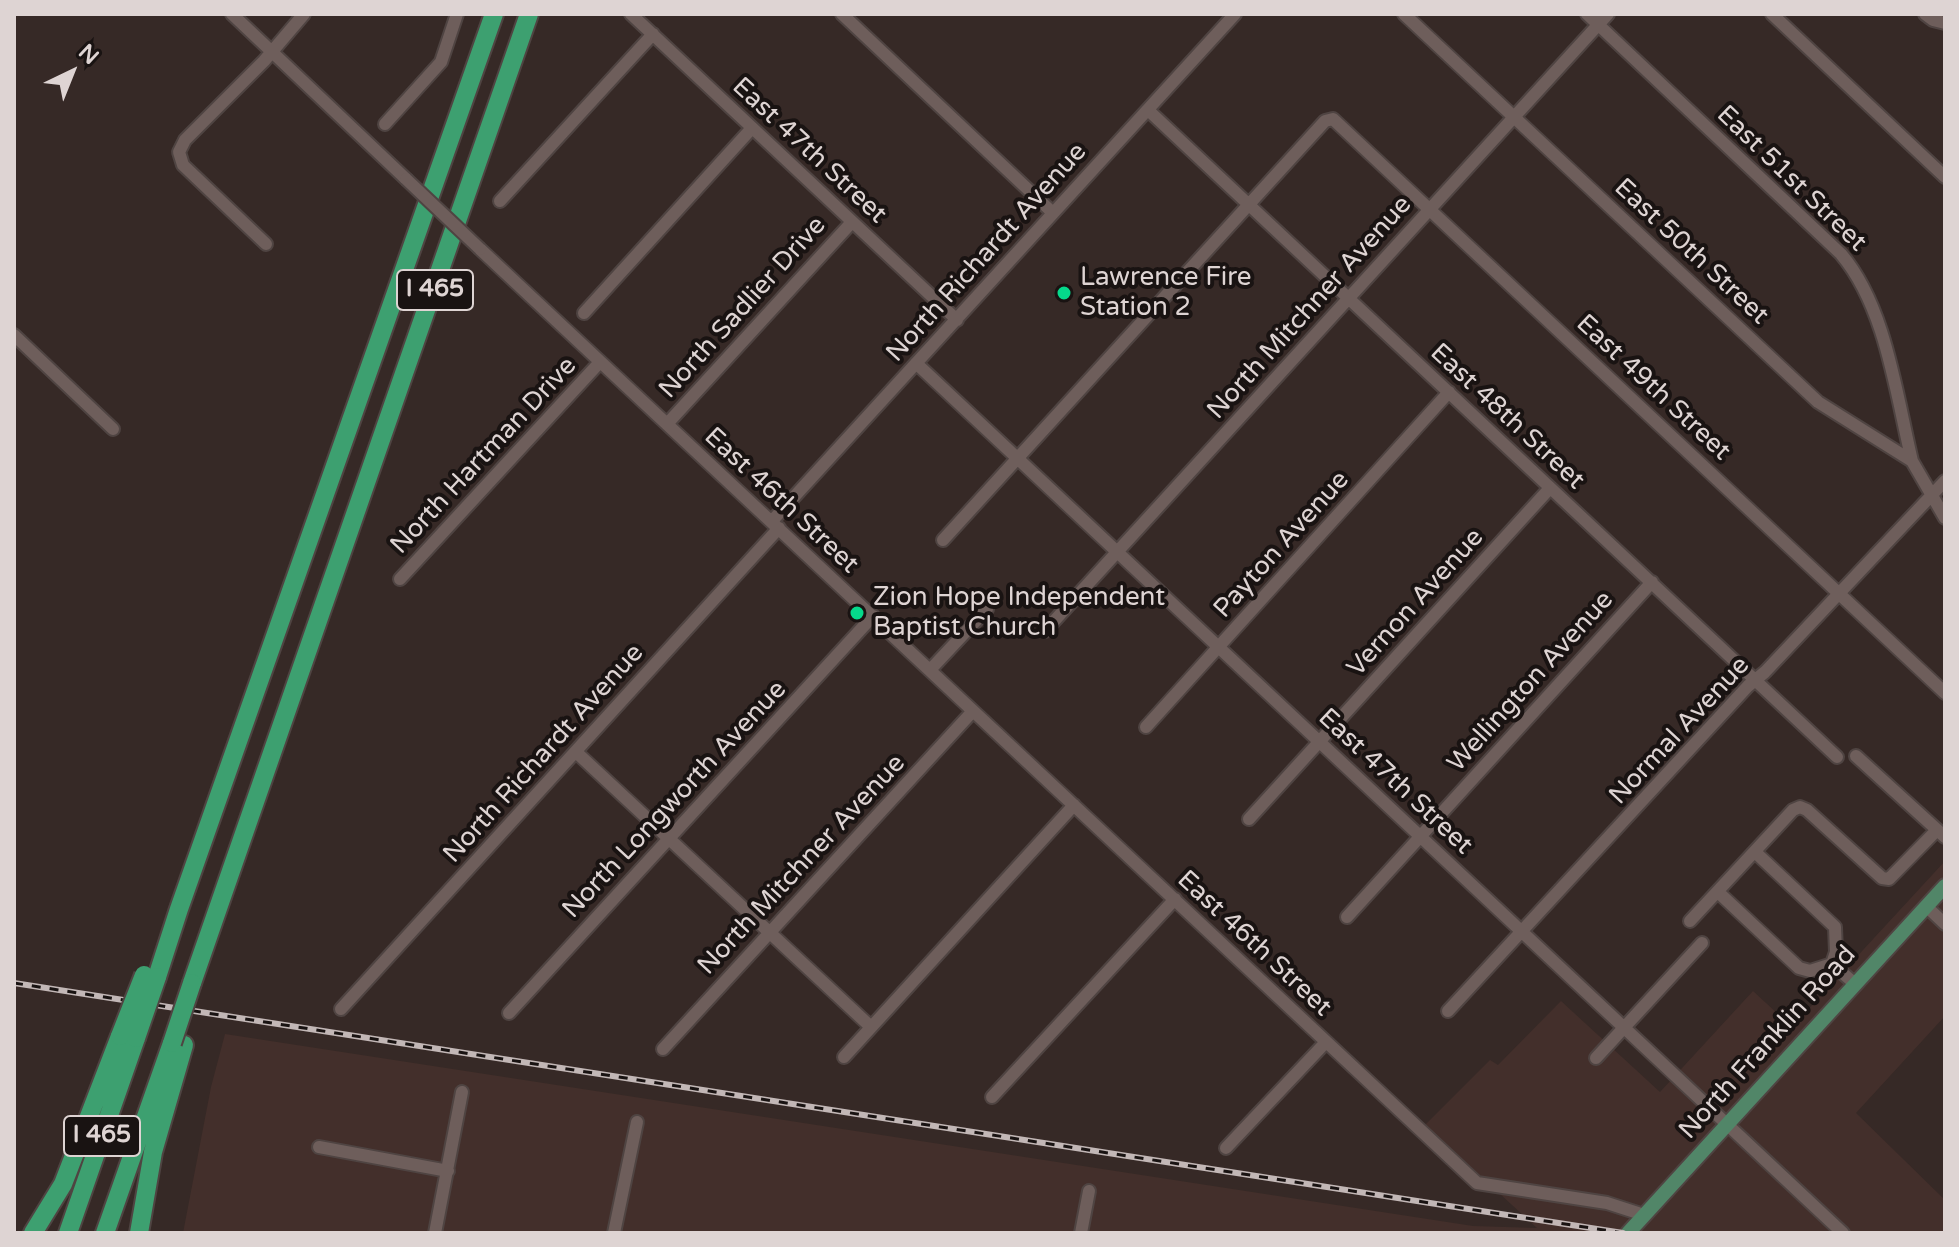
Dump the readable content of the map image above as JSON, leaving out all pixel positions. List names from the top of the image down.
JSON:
{
  "streets": {
    "highway": ["I 465"],
    "main road": ["North Franklin Road"],
    "street": [
      "East 47th Street",
      "East 51st Street",
      "East 50th Street",
      "North Richardt Avenue",
      "North Sadlier Drive",
      "North Mitchner Avenue",
      "East 49th Street",
      "East 48th Street",
      "North Hartman Drive",
      "East 46th Street",
      "Payton Avenue",
      "Vernon Avenue",
      "Wellington Avenue",
      "Normal Avenue",
      "North Longworth Avenue"
    ]
  },
  "crossings": [
    ["East 47th Street", "North Richardt Avenue"],
    ["East 47th Street", "North Sadlier Drive"],
    ["East 47th Street", "North Mitchner Avenue"],
    ["East 47th Street", "Payton Avenue"],
    ["East 47th Street", "Vernon Avenue"],
    ["East 47th Street", "Wellington Avenue"],
    ["East 47th Street", "Normal Avenue"],
    ["East 47th Street", "North Franklin Road"],
    ["East 51st Street", "East 50th Street"],
    ["East 51st Street", "North Mitchner Avenue"],
    ["East 50th Street", "North Mitchner Avenue"],
    ["East 50th Street", "Normal Avenue"],
    ["North Richardt Avenue", "East 48th Street"],
    ["North Richardt Avenue", "East 46th Street"],
    ["North Sadlier Drive", "East 46th Street"],
    ["North Mitchner Avenue", "East 49th Street"],
    ["North Mitchner Avenue", "East 48th Street"],
    ["North Mitchner Avenue", "East 46th Street"],
    ["East 49th Street", "East 48th Street"],
    ["East 49th Street", "Normal Avenue"],
    ["East 48th Street", "Payton Avenue"],
    ["East 48th Street", "Vernon Avenue"],
    ["East 48th Street", "Wellington Avenue"],
    ["East 48th Street", "Normal Avenue"],
    ["North Hartman Drive", "East 46th Street"],
    ["East 46th Street", "North Longworth Avenue"],
    ["East 46th Street", "North Franklin Road"]
  ],
  "places": ["Lawrence Fire Station 2", "Zion Hope Independent Baptist Church"],
  "north": "top right"
}
